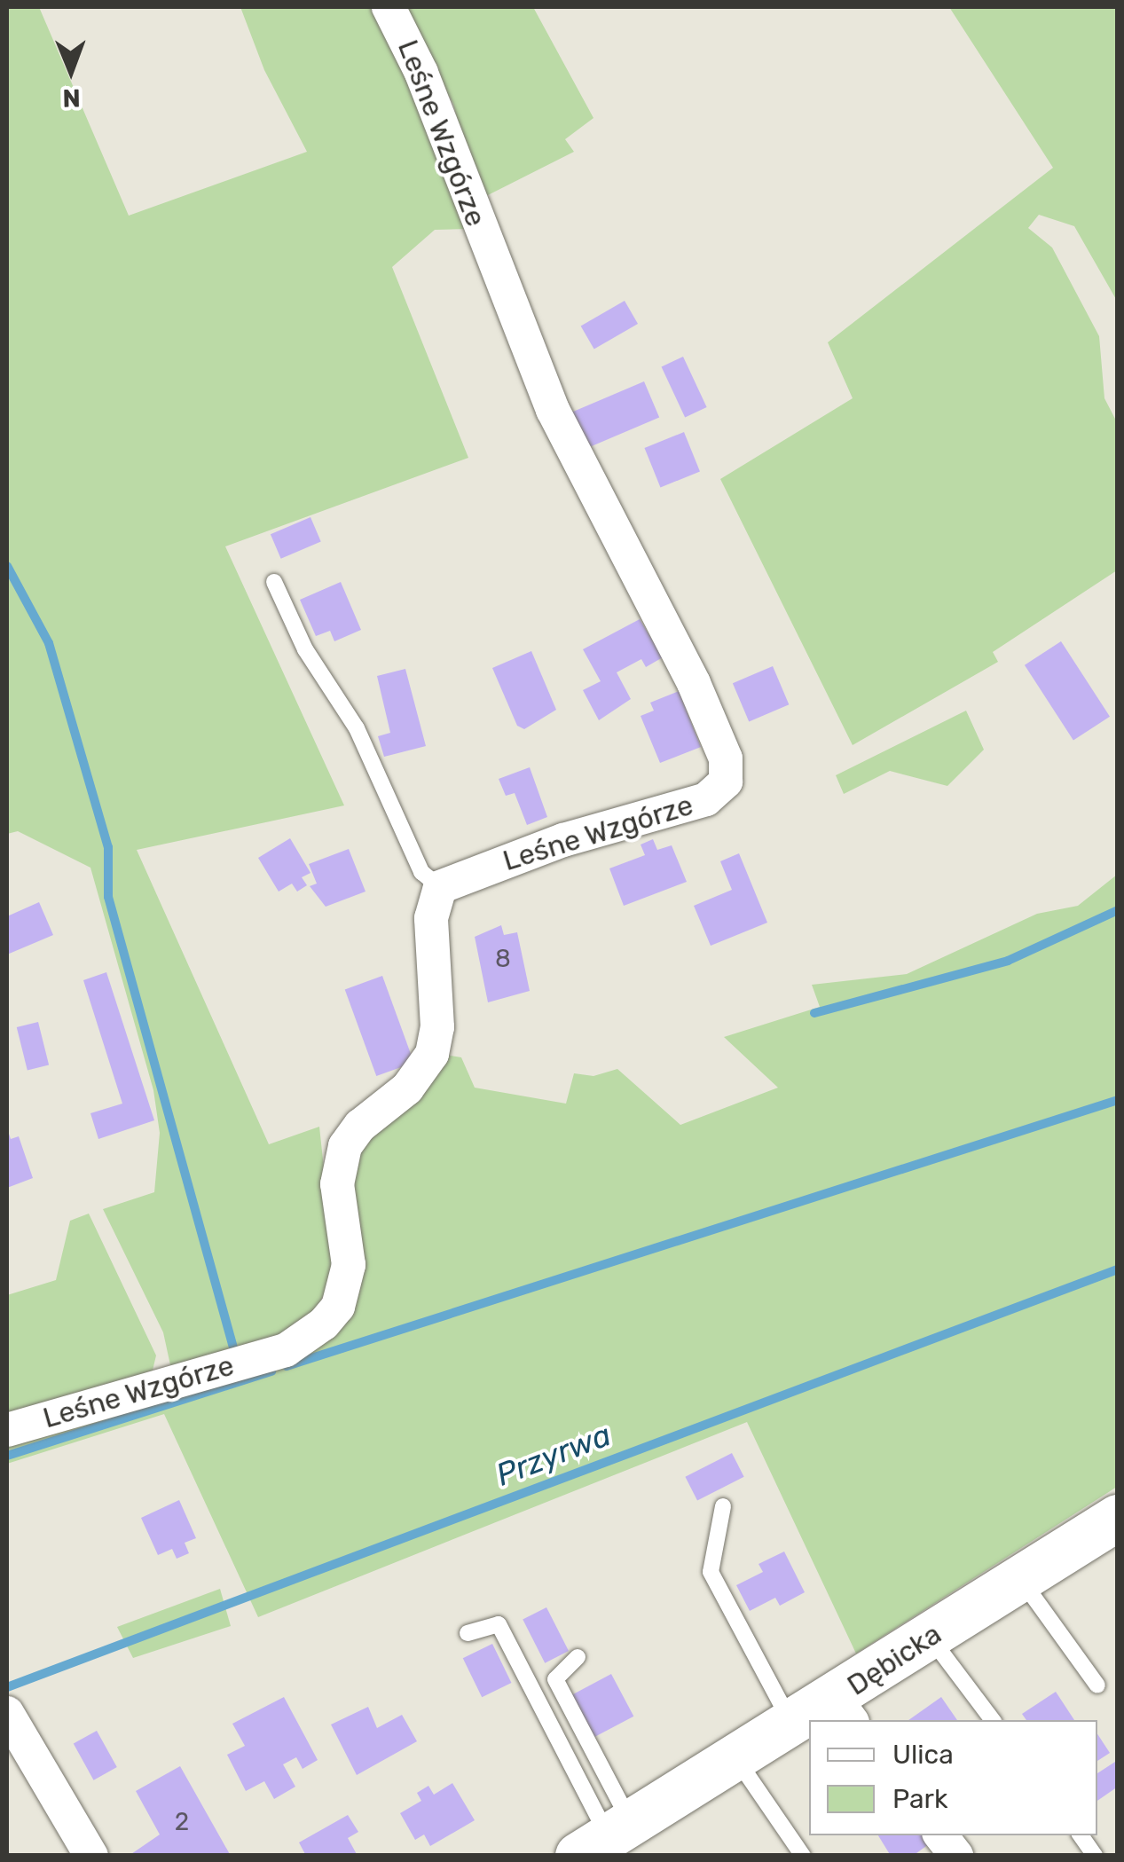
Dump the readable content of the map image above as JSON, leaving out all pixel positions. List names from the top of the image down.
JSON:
{
  "streets": {
    "street": ["Leśne Wzgórze", "Dębicka"]
  },
  "water": ["Przyrwa"],
  "house_numbers": ["8", "2"],
  "legend": ["Ulica", "Park"],
  "north": "bottom"
}
